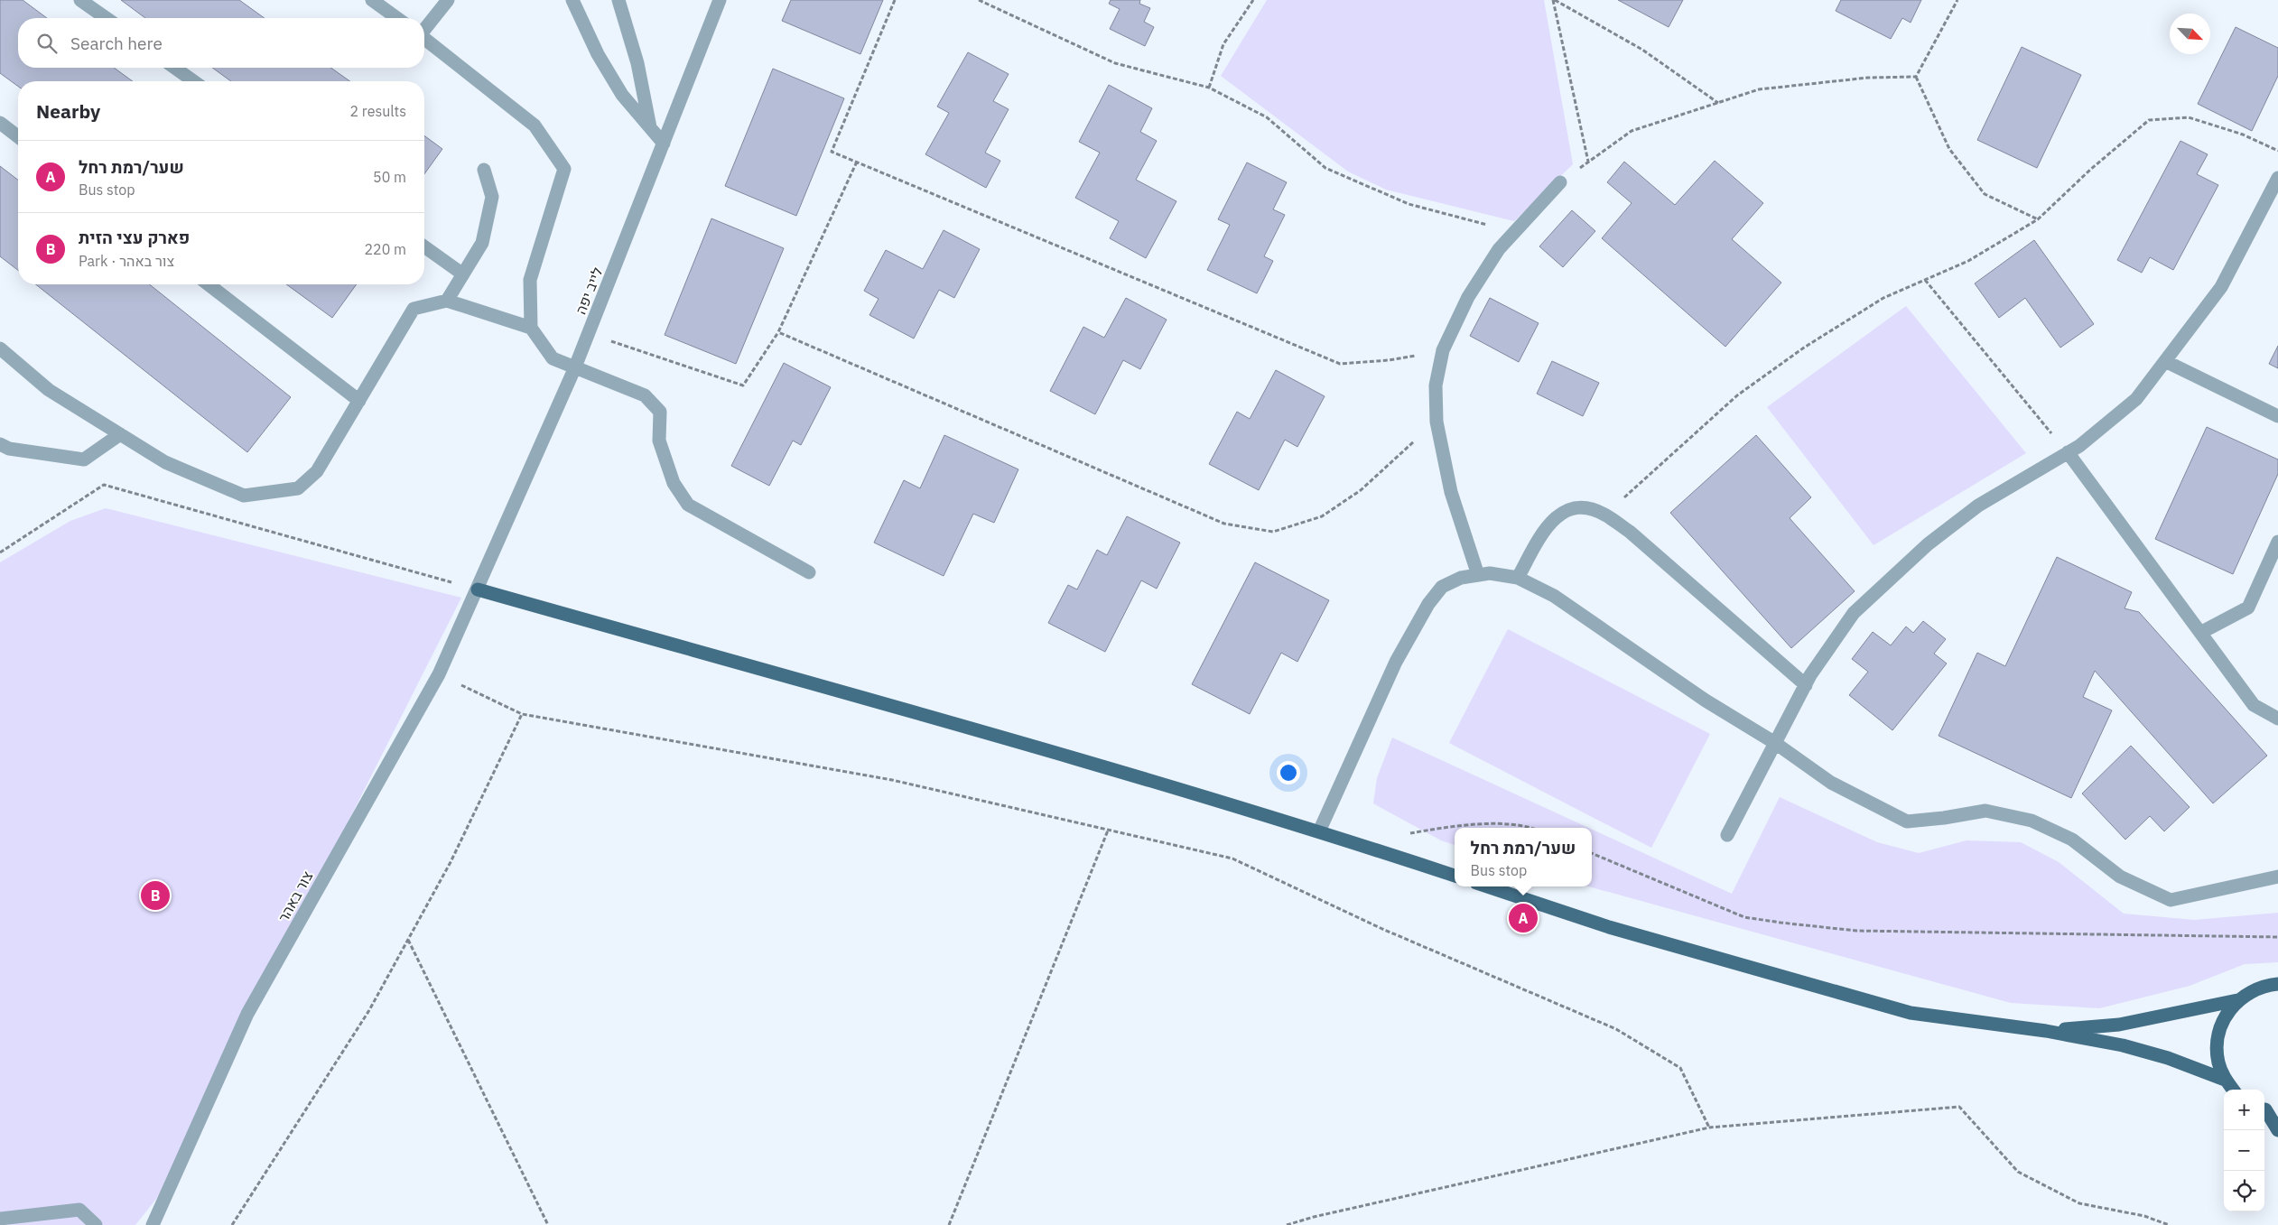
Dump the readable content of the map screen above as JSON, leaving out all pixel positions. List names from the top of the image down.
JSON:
{
  "streets": {
    "street": ["לייב יפה", "צור באהר"]
  },
  "crossings": [
    ["לייב יפה", "צור באהר"]
  ],
  "north": "bottom right",
  "page": {
    "search": "Search here",
    "heading": ["Nearby", "2 results"],
    "list": [
      {
        "mark": "A",
        "name": "שער/רמת רחל",
        "note": "Bus stop",
        "value": "50 m"
      },
      {
        "mark": "B",
        "name": "פארק עצי הזית",
        "note": "Park · צור באהר",
        "value": "220 m"
      }
    ],
    "popup": ["שער/רמת רחל", "Bus stop"],
    "pins": ["B", "A"],
    "map_buttons": ["+", "−"]
  }
}
